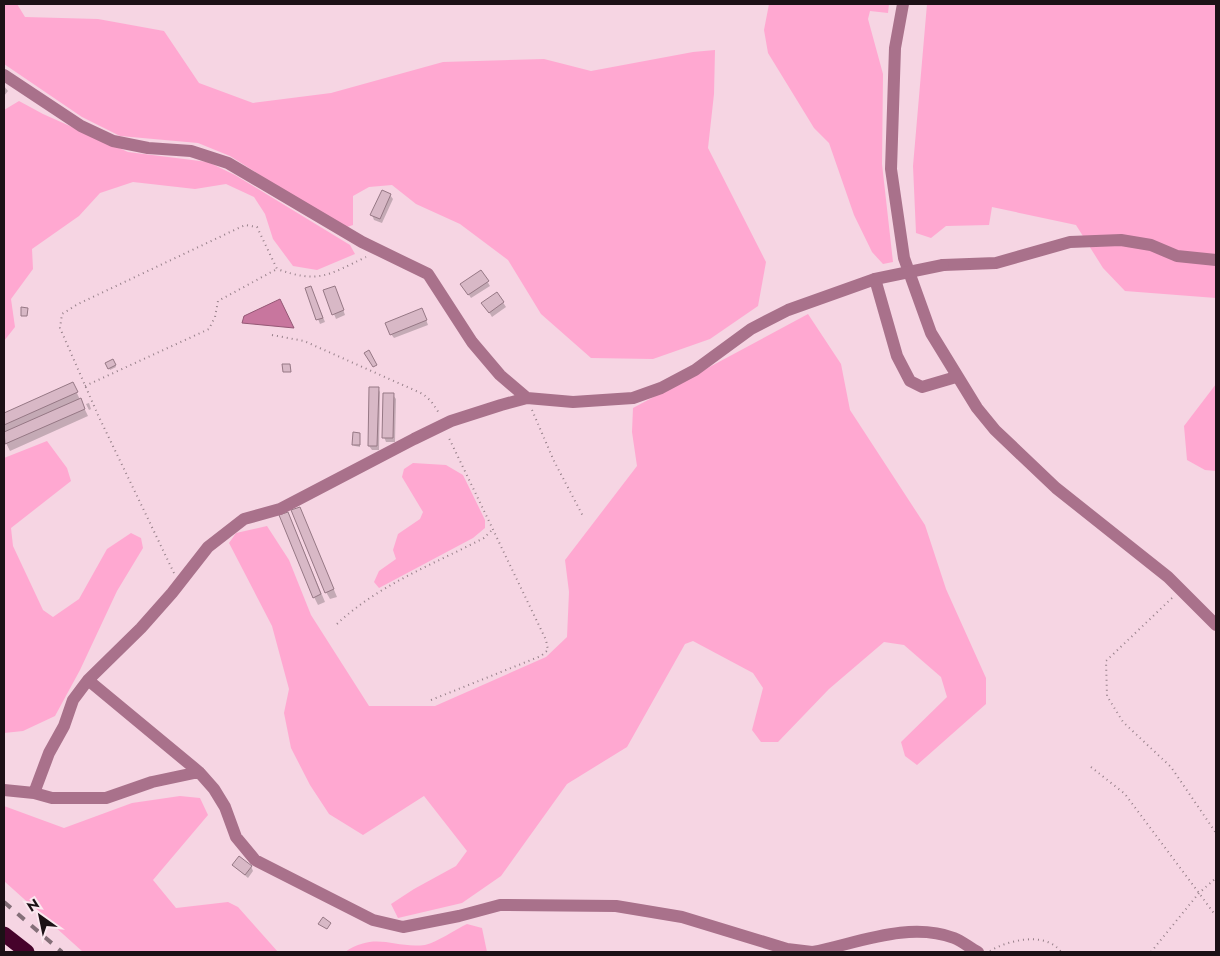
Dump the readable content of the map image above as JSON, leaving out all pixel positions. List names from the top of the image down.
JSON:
{
  "north": "top left"
}
